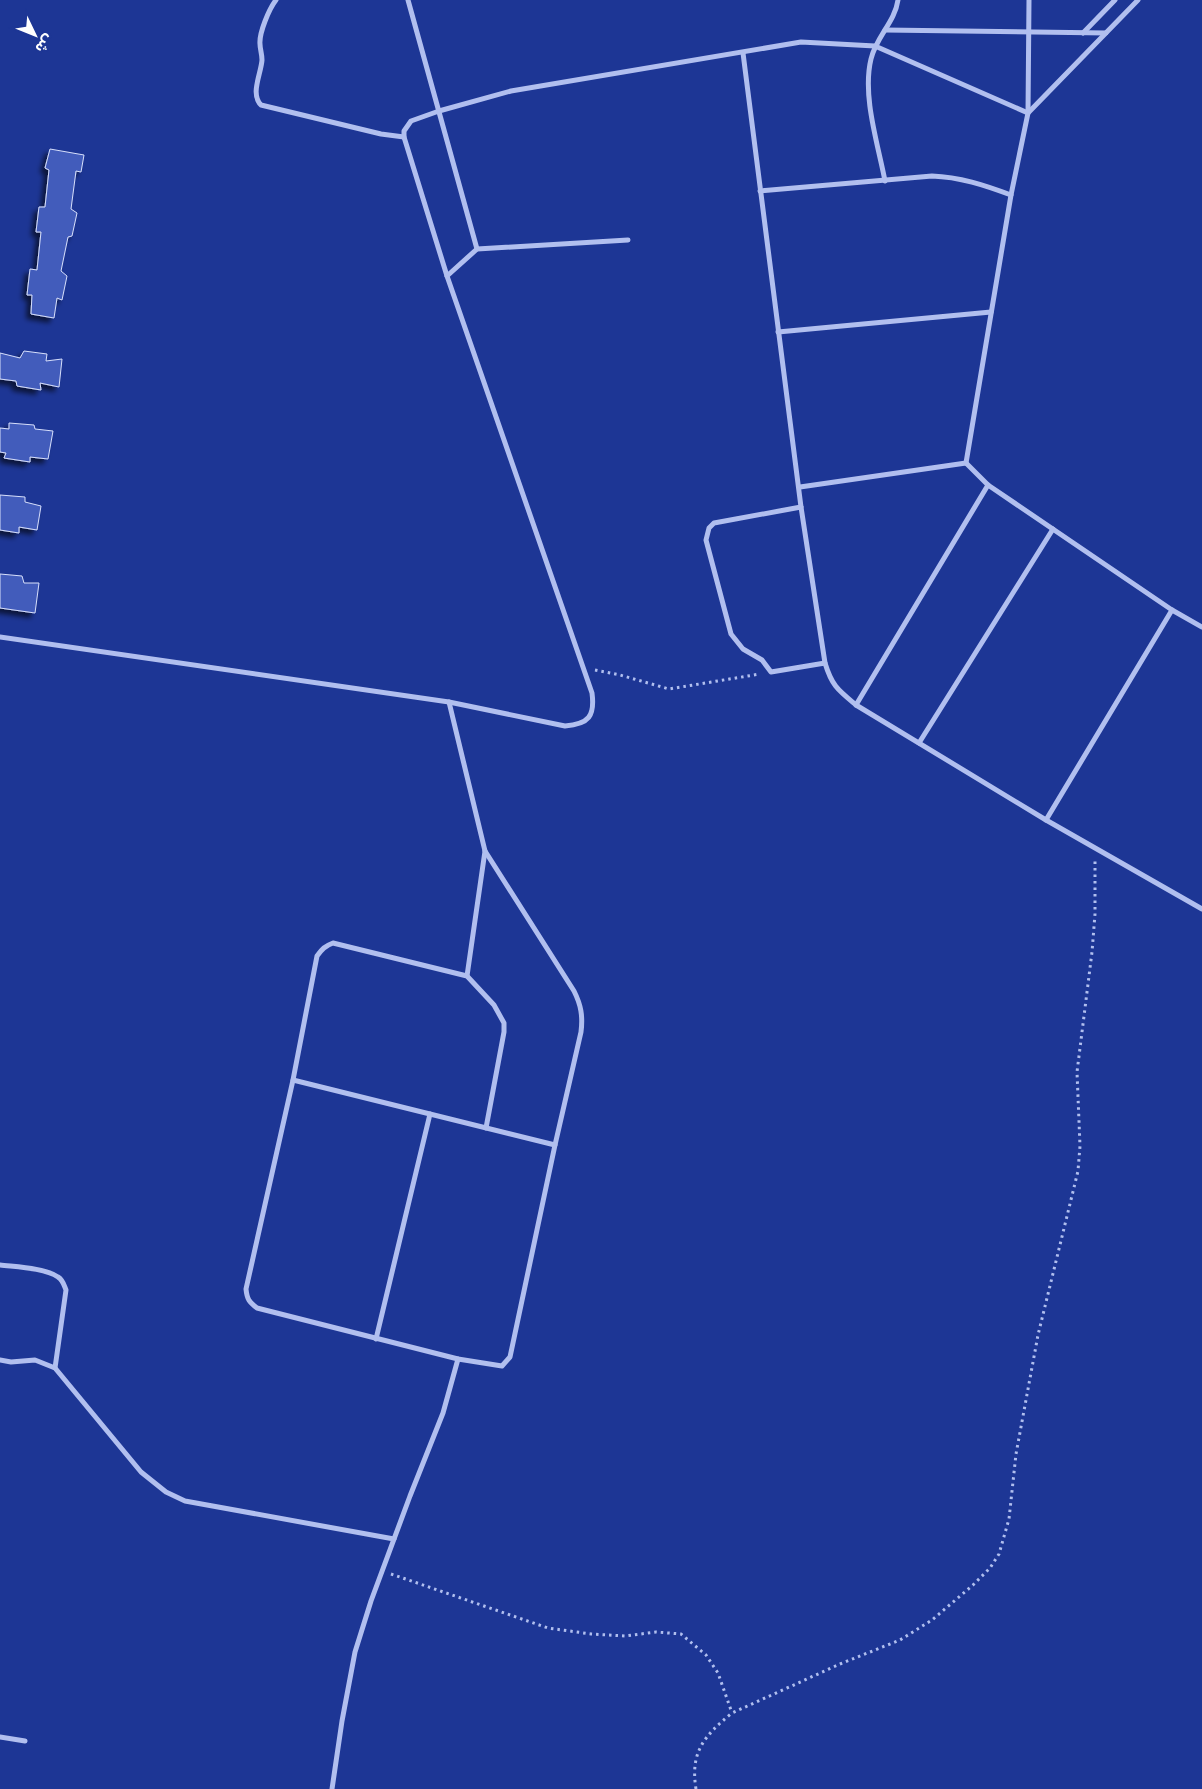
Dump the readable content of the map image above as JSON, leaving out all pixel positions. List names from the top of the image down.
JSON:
{
  "north": "bottom right"
}
